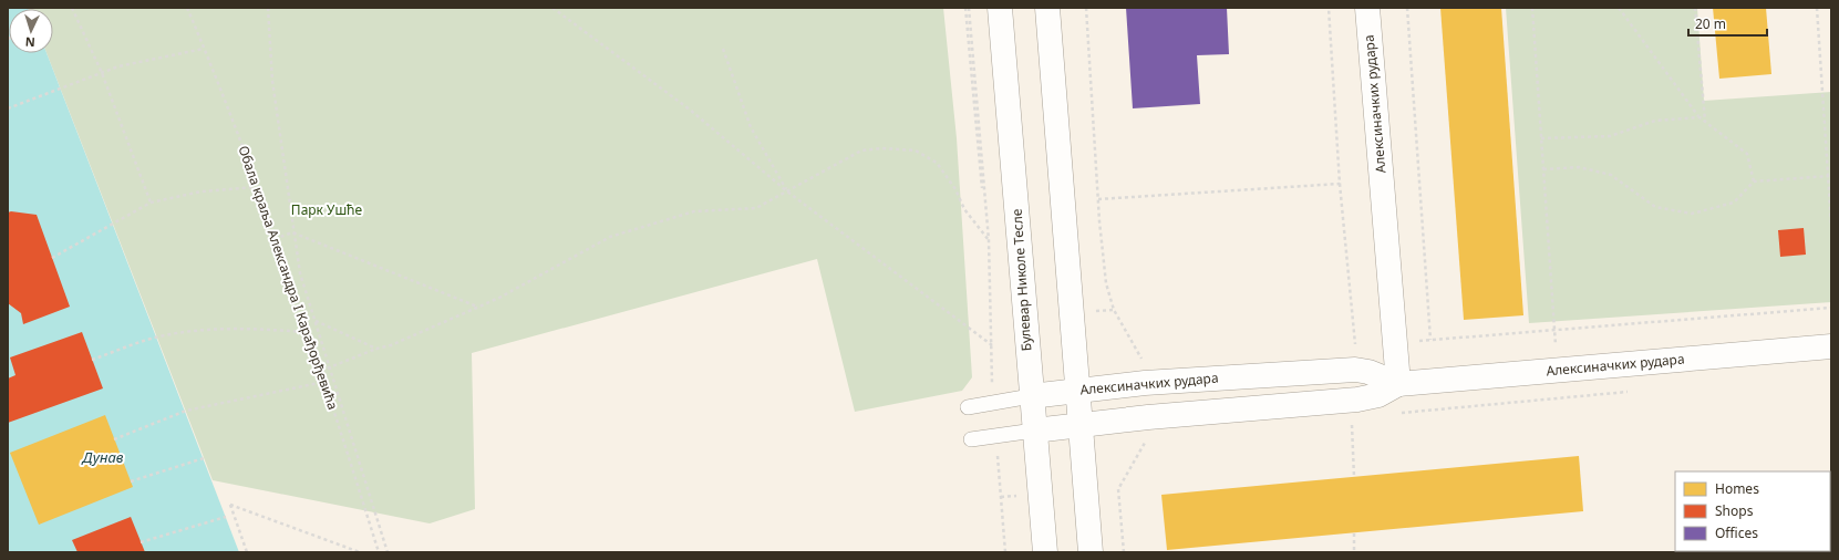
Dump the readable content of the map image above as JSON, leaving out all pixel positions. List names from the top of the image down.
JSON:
{
  "streets": {
    "street": ["Алексиначких рудара", "Булевар Николе Тесле"],
    "path": ["Обала краља Александра I Карађорђевића"]
  },
  "crossings": [
    ["Алексиначких рудара", "Булевар Николе Тесле"]
  ],
  "water": ["Дунав"],
  "parks": ["Парк Ушће"],
  "legend": ["Homes", "Shops", "Offices"],
  "scale_bar": "20 m",
  "north": "bottom"
}
